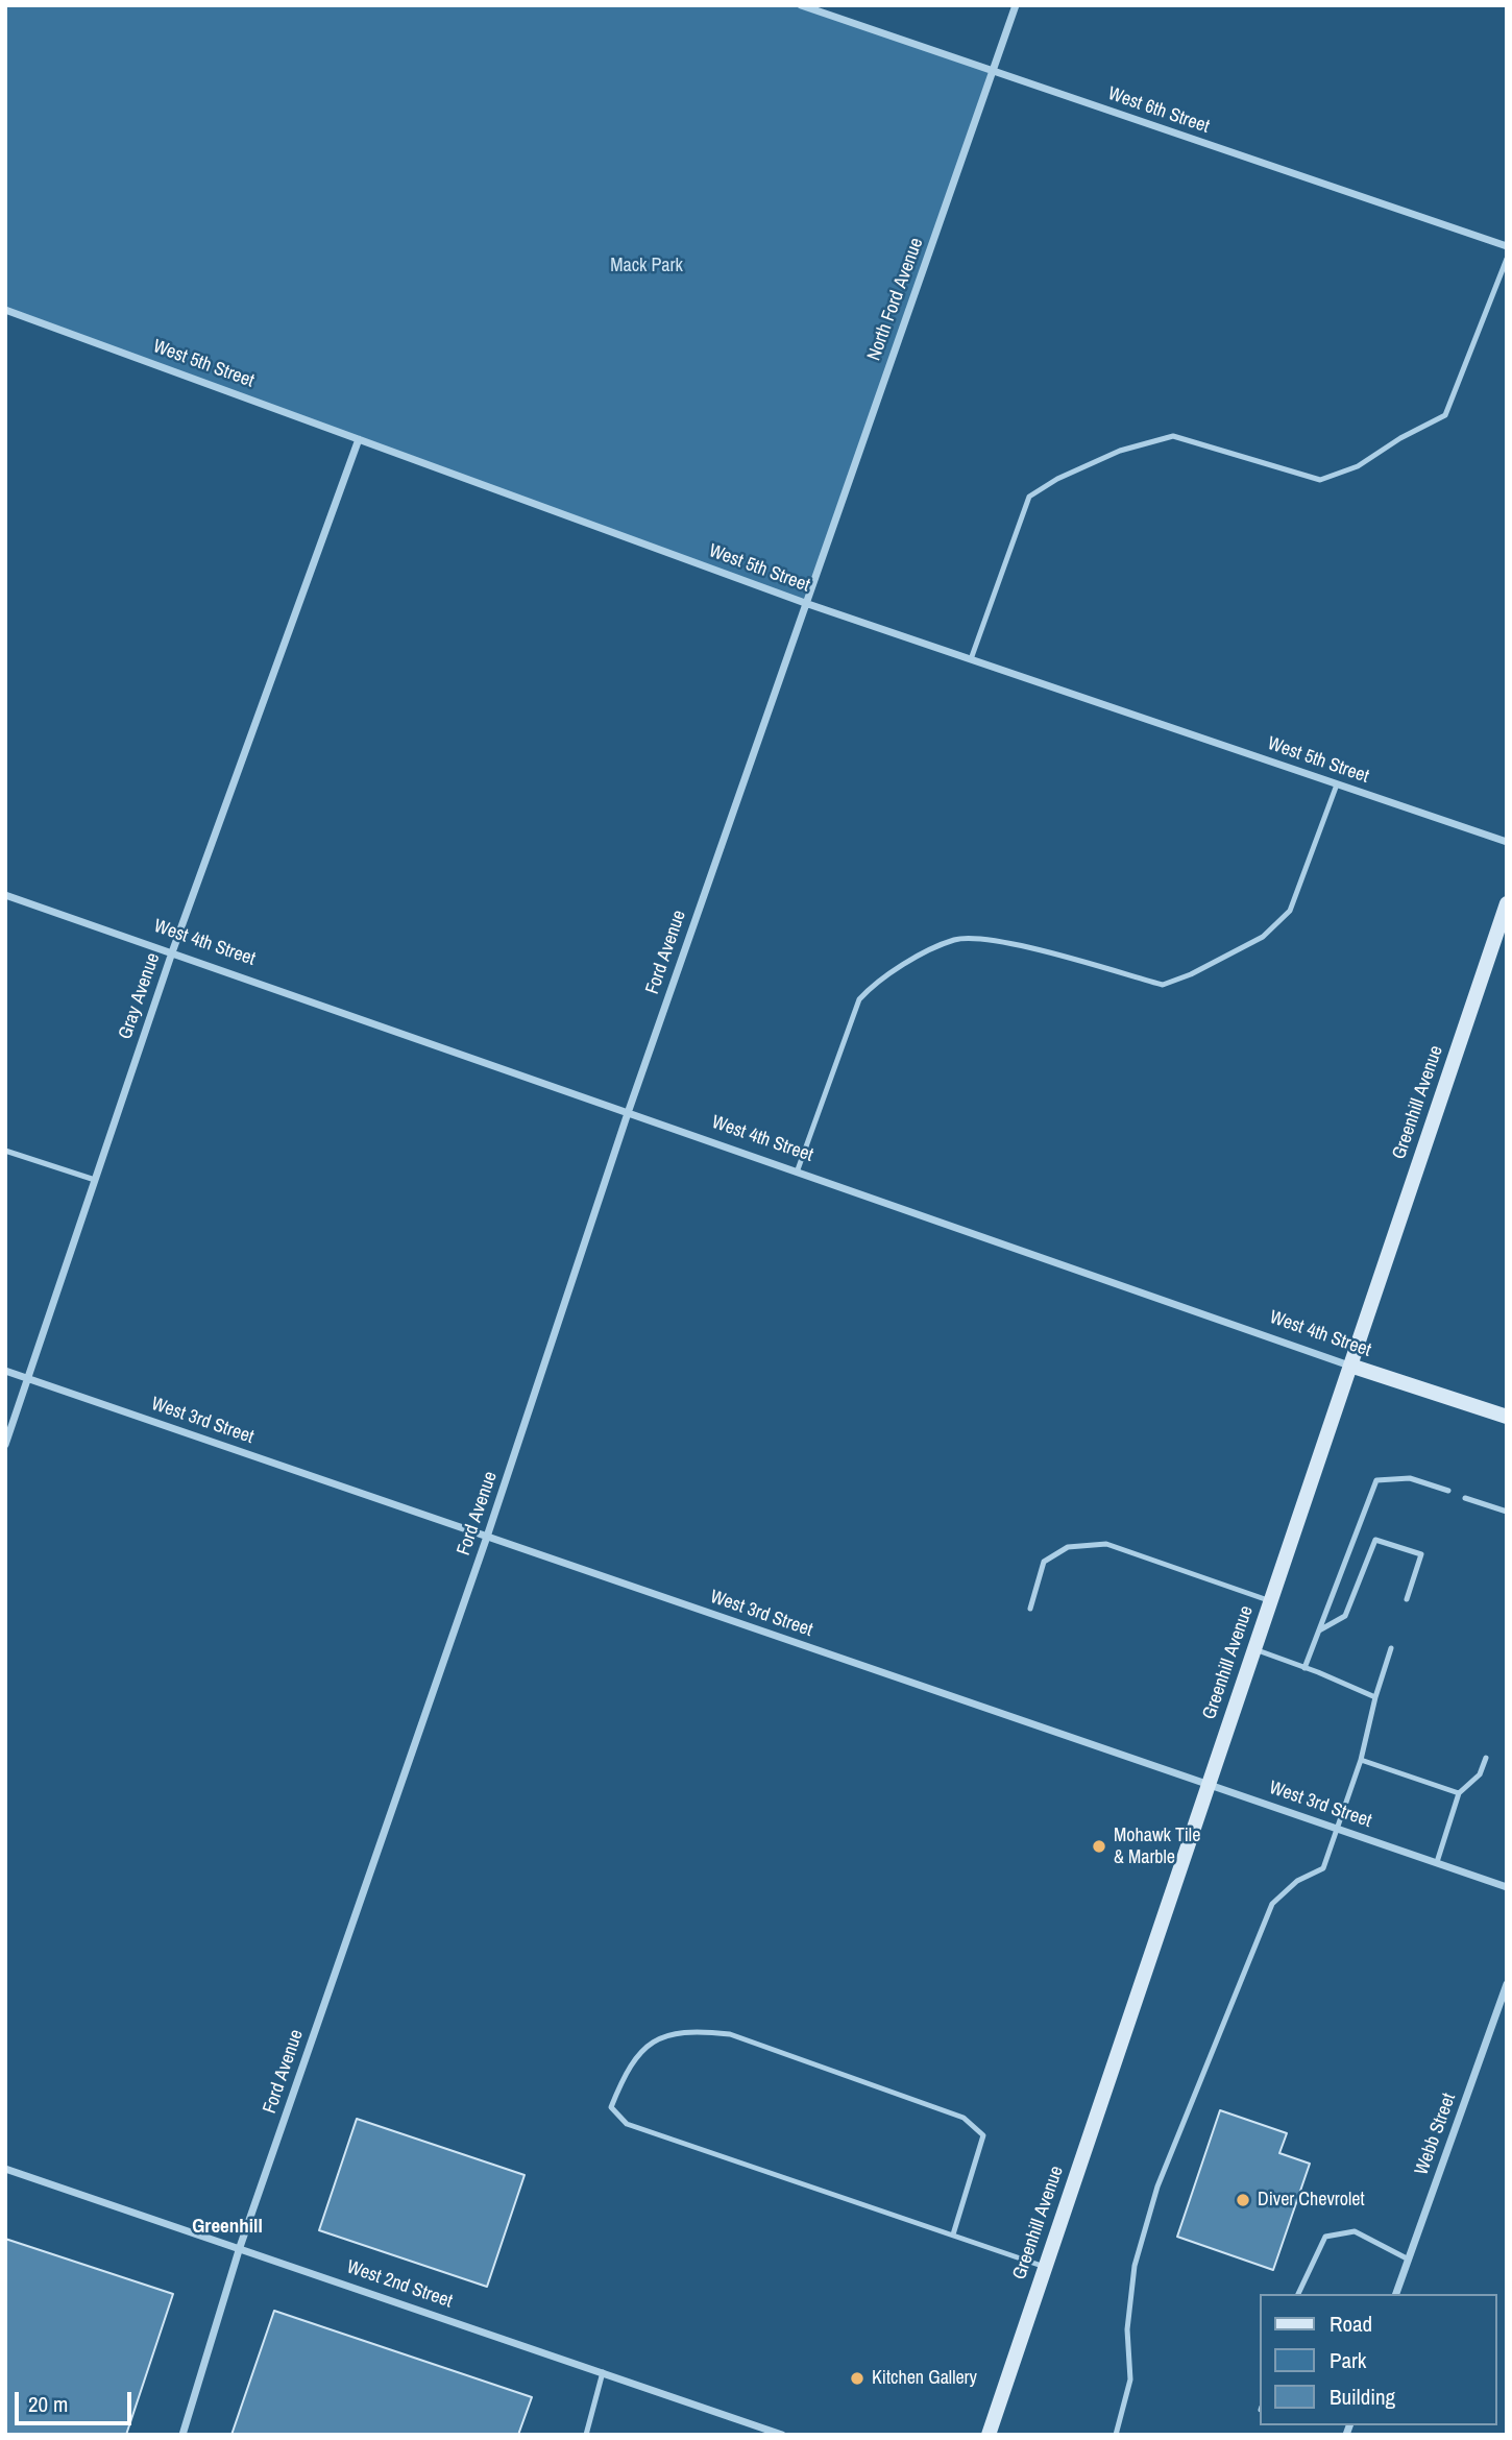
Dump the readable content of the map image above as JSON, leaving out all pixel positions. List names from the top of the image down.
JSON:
{
  "streets": {
    "street": [
      "West 6th Street",
      "North Ford Avenue",
      "West 5th Street",
      "West 4th Street",
      "Ford Avenue",
      "Gray Avenue",
      "Greenhill Avenue",
      "West 3rd Street",
      "Webb Street",
      "West 2nd Street"
    ]
  },
  "crossings": [
    ["West 6th Street", "North Ford Avenue"],
    ["North Ford Avenue", "West 5th Street"],
    ["North Ford Avenue", "Ford Avenue"],
    ["West 5th Street", "Ford Avenue"],
    ["West 5th Street", "Gray Avenue"],
    ["West 4th Street", "Ford Avenue"],
    ["West 4th Street", "Gray Avenue"],
    ["West 4th Street", "Greenhill Avenue"],
    ["Ford Avenue", "West 3rd Street"],
    ["Ford Avenue", "West 2nd Street"],
    ["Gray Avenue", "West 3rd Street"],
    ["Greenhill Avenue", "West 3rd Street"]
  ],
  "districts": ["Greenhill"],
  "parks": ["Mack Park"],
  "places": ["Mohawk Tile & Marble", "Diver Chevrolet", "Kitchen Gallery"],
  "legend": ["Road", "Park", "Building"],
  "scale_bar": "20 m"
}
